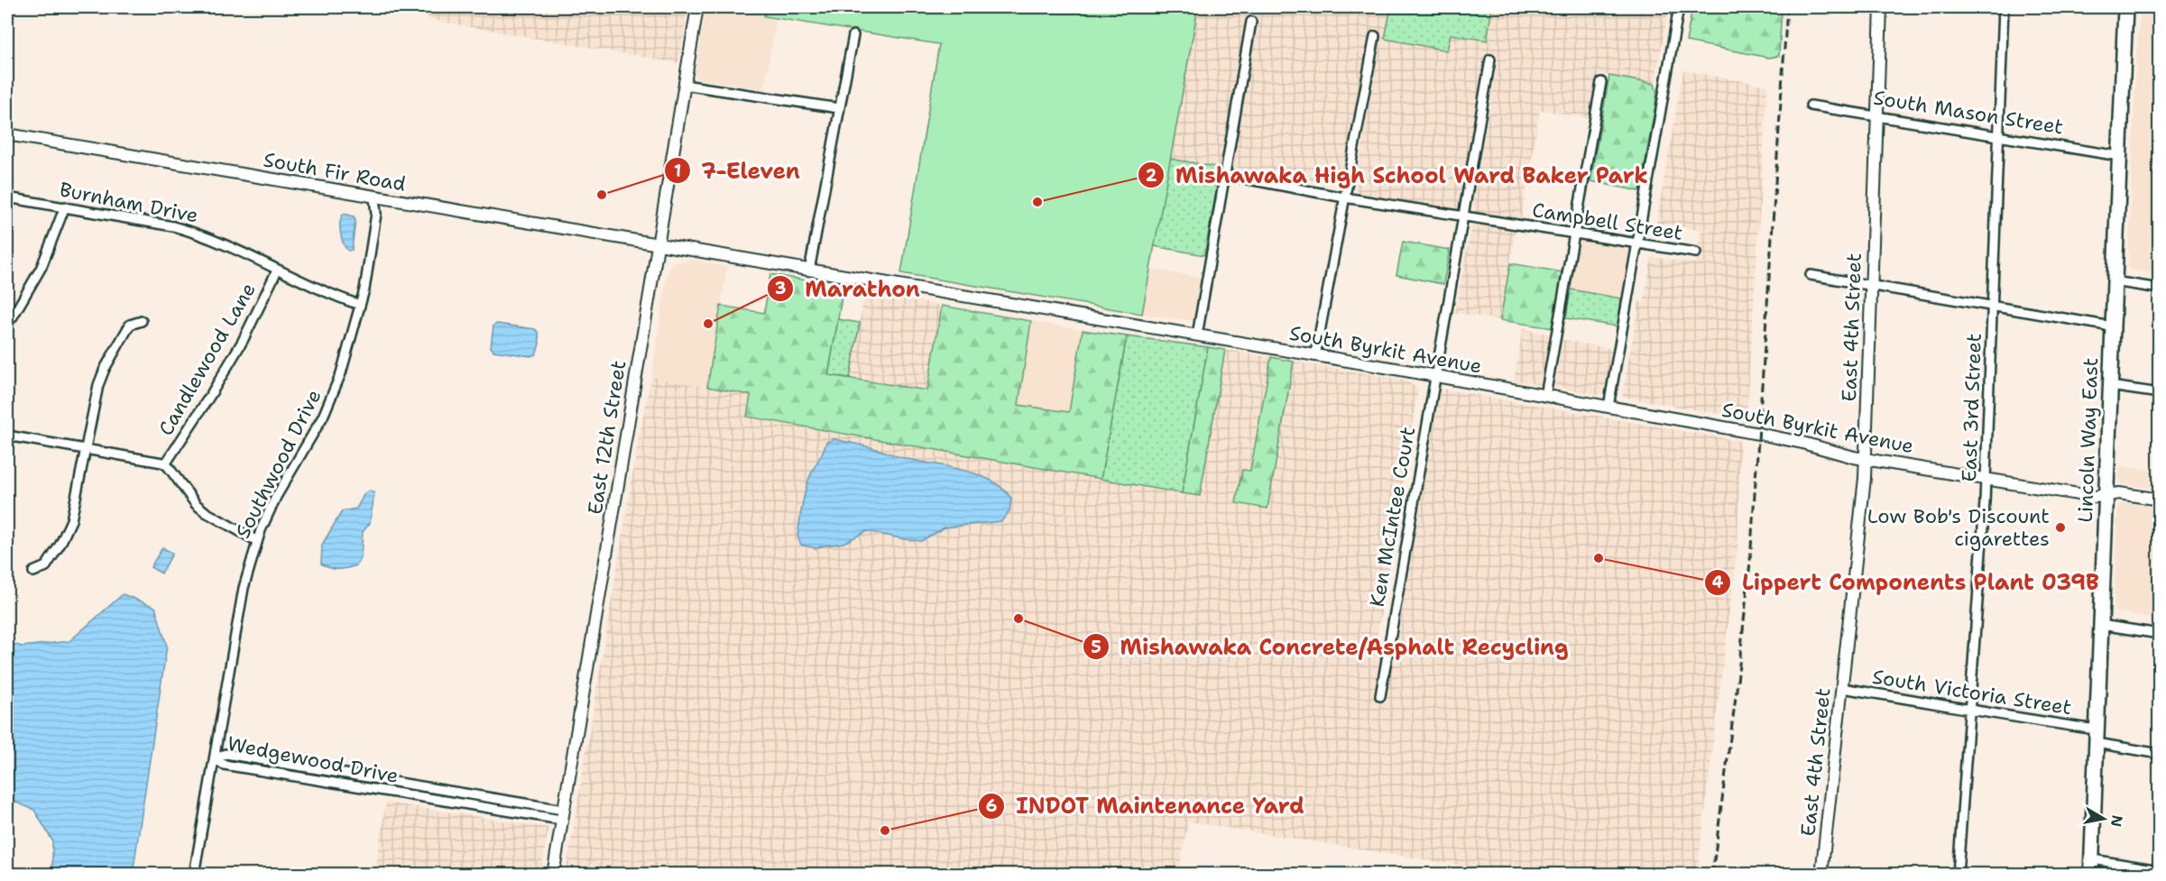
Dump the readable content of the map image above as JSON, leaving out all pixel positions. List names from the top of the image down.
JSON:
{
  "streets": {
    "main road": ["Lincoln Way East"],
    "street": [
      "South Mason Street",
      "South Fir Road",
      "Burnham Drive",
      "Campbell Street",
      "East 4th Street",
      "South Byrkit Avenue",
      "Candlewood Lane",
      "East 3rd Street",
      "East 12th Street",
      "Southwood Drive",
      "Ken McIntee Court",
      "South Victoria Street",
      "Wedgewood Drive"
    ]
  },
  "crossings": [
    ["South Mason Street", "East 4th Street"],
    ["South Mason Street", "East 3rd Street"],
    ["South Mason Street", "Lincoln Way East"],
    ["South Fir Road", "South Byrkit Avenue"],
    ["South Fir Road", "East 12th Street"],
    ["South Fir Road", "Southwood Drive"],
    ["Burnham Drive", "Candlewood Lane"],
    ["Burnham Drive", "Southwood Drive"],
    ["Campbell Street", "Ken McIntee Court"],
    ["East 4th Street", "South Byrkit Avenue"],
    ["East 4th Street", "South Victoria Street"],
    ["South Byrkit Avenue", "East 3rd Street"],
    ["South Byrkit Avenue", "East 12th Street"],
    ["South Byrkit Avenue", "Lincoln Way East"],
    ["South Byrkit Avenue", "Ken McIntee Court"],
    ["East 3rd Street", "South Victoria Street"],
    ["East 12th Street", "Wedgewood Drive"],
    ["Lincoln Way East", "South Victoria Street"],
    ["Southwood Drive", "Wedgewood Drive"]
  ],
  "places": [
    "7-Eleven",
    "Mishawaka High School Ward Baker Park",
    "Marathon",
    "Low Bob's Discount cigarettes",
    "Lippert Components Plant 039B",
    "Mishawaka Concrete/Asphalt Recycling",
    "INDOT Maintenance Yard"
  ],
  "north": "right"
}
